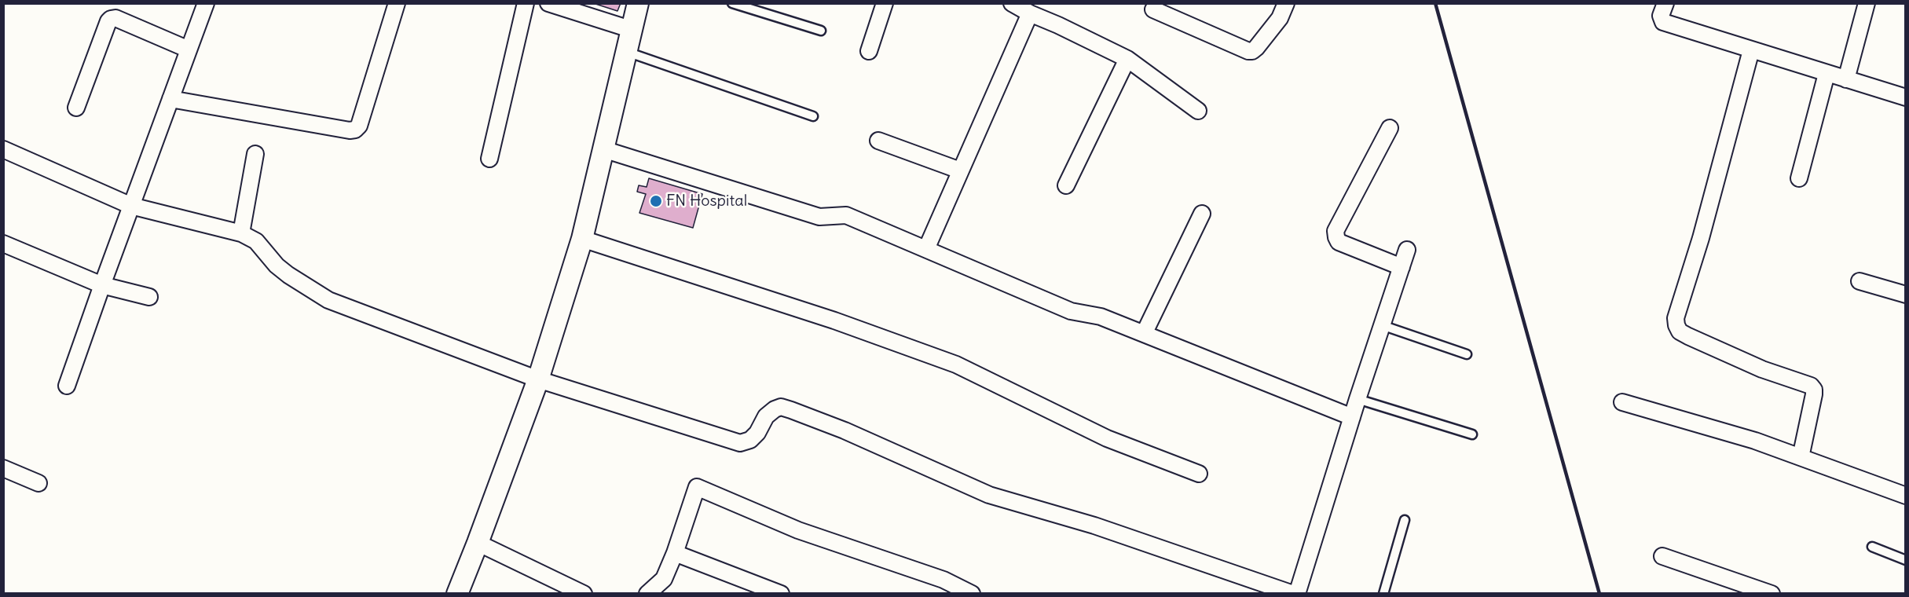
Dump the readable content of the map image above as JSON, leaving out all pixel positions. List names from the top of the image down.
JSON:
{
  "places": ["FN Hospital"]
}
